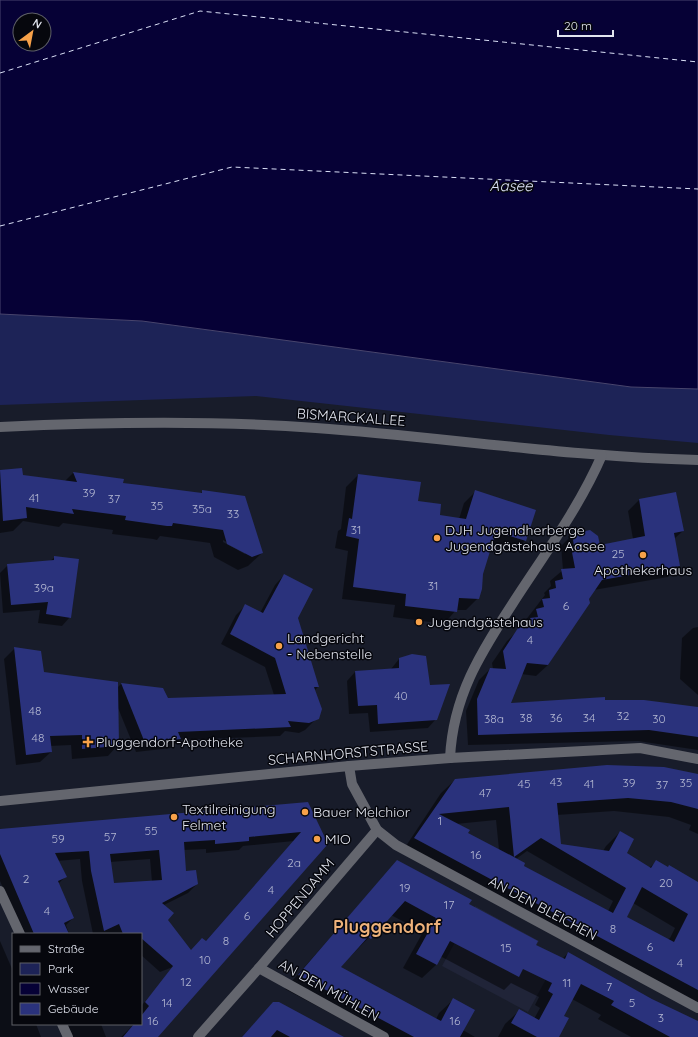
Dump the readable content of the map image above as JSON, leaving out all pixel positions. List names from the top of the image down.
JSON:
{
  "streets": {
    "street": [
      "BISMARCKALLEE",
      "SCHARNHORSTSTRASSE",
      "HOPPENDAMM",
      "AN DEN BLEICHEN",
      "AN DEN MÜHLEN"
    ]
  },
  "crossings": [
    ["HOPPENDAMM", "AN DEN BLEICHEN"],
    ["HOPPENDAMM", "AN DEN MÜHLEN"]
  ],
  "districts": ["Pluggendorf"],
  "water": ["Aasee"],
  "places": {
    "other": [
      "DJH Jugendherberge Jugendgästehaus Aasee",
      "Apothekerhaus",
      "Jugendgästehaus",
      "Landgericht - Nebenstelle",
      "Bauer Melchior",
      "Textilreinigung Felmet",
      "MIO"
    ],
    "health": ["Pluggendorf-Apotheke"]
  },
  "house_numbers": [
    "39",
    "41",
    "37",
    "35",
    "35a",
    "33",
    "31",
    "25",
    "31",
    "39a",
    "6",
    "4",
    "40",
    "48",
    "32",
    "38",
    "36",
    "34",
    "38a",
    "30",
    "48",
    "43",
    "39",
    "35",
    "45",
    "41",
    "37",
    "47",
    "1",
    "55",
    "57",
    "59",
    "16",
    "2a",
    "2",
    "20",
    "19",
    "4",
    "17",
    "4",
    "6",
    "8",
    "8",
    "6",
    "15",
    "10",
    "4",
    "12",
    "11",
    "7",
    "14",
    "5",
    "3",
    "16",
    "16"
  ],
  "legend": [
    "Straße",
    "Park",
    "Wasser",
    "Gebäude"
  ],
  "scale_bar": "20 m",
  "north": "top right"
}
